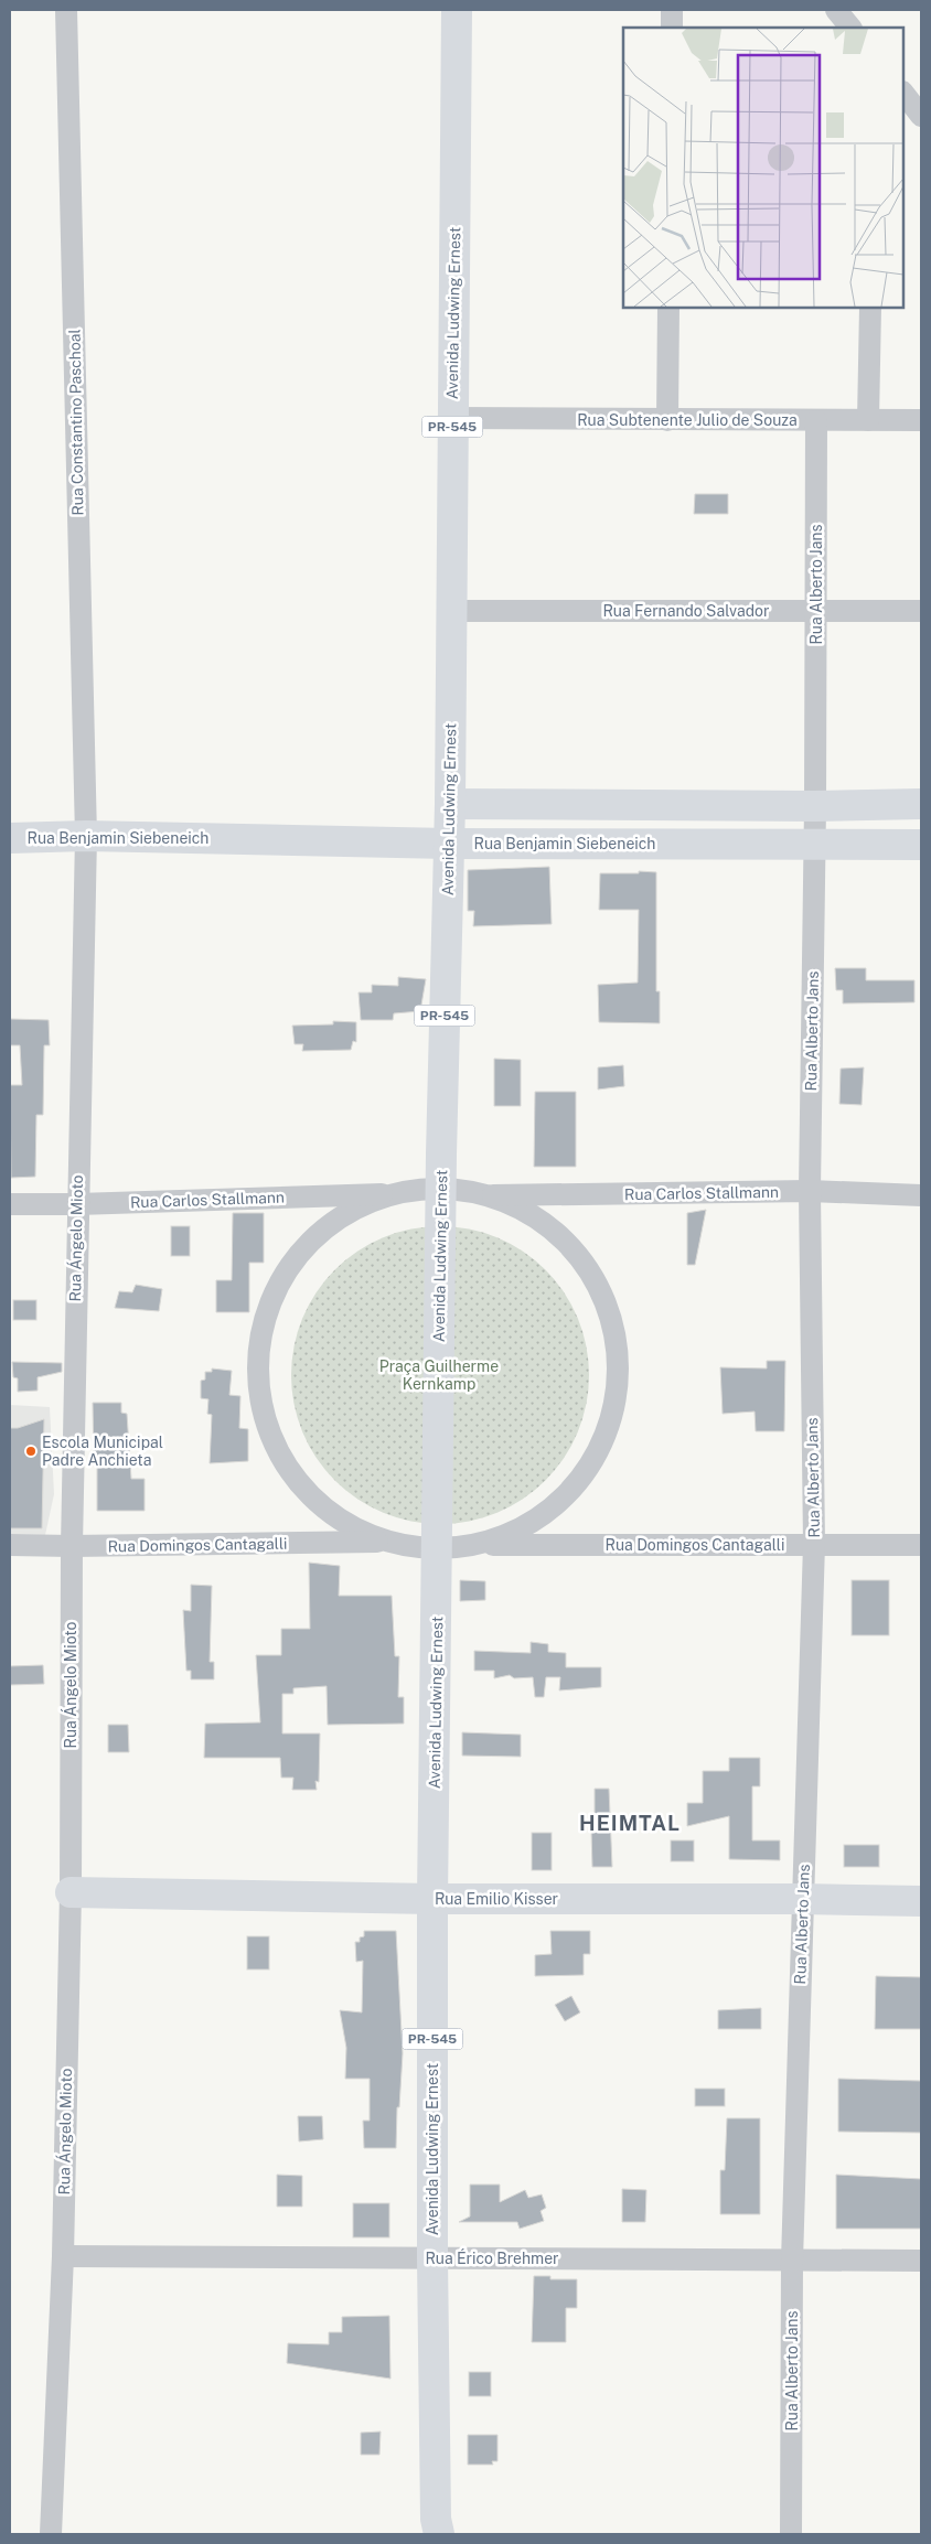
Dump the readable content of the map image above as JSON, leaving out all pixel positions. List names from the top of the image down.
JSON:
{
  "streets": {
    "main road": [
      "Avenida Ludwing Ernest",
      "PR-545",
      "Rua Benjamin Siebeneich",
      "Rua Emilio Kisser"
    ],
    "street": [
      "Rua Subtenente Julio de Souza",
      "Rua Constantino Paschoal",
      "Rua Alberto Jans",
      "Rua Fernando Salvador",
      "Rua Carlos Stallmann",
      "Rua Ángelo Mioto",
      "Rua Domingos Cantagalli",
      "Rua Érico Brehmer"
    ]
  },
  "crossings": [
    ["Avenida Ludwing Ernest", "Rua Subtenente Julio de Souza"],
    ["Avenida Ludwing Ernest", "Rua Fernando Salvador"],
    ["Avenida Ludwing Ernest", "Rua Benjamin Siebeneich"],
    ["Avenida Ludwing Ernest", "Rua Domingos Cantagalli"],
    ["Avenida Ludwing Ernest", "Rua Emilio Kisser"],
    ["Avenida Ludwing Ernest", "Rua Érico Brehmer"],
    ["Rua Subtenente Julio de Souza", "Rua Alberto Jans"],
    ["Rua Constantino Paschoal", "Rua Benjamin Siebeneich"],
    ["Rua Constantino Paschoal", "Rua Ángelo Mioto"],
    ["Rua Alberto Jans", "Rua Fernando Salvador"],
    ["Rua Alberto Jans", "Rua Benjamin Siebeneich"],
    ["Rua Alberto Jans", "Rua Carlos Stallmann"],
    ["Rua Alberto Jans", "Rua Domingos Cantagalli"],
    ["Rua Alberto Jans", "Rua Emilio Kisser"],
    ["Rua Alberto Jans", "Rua Érico Brehmer"],
    ["Rua Benjamin Siebeneich", "Rua Ángelo Mioto"],
    ["Rua Carlos Stallmann", "Rua Ángelo Mioto"],
    ["Rua Ángelo Mioto", "Rua Domingos Cantagalli"],
    ["Rua Ángelo Mioto", "Rua Emilio Kisser"],
    ["Rua Ángelo Mioto", "Rua Érico Brehmer"]
  ],
  "districts": ["HEIMTAL"],
  "parks": ["Praça Guilherme Kernkamp"],
  "places": ["Escola Municipal Padre Anchieta"]
}
